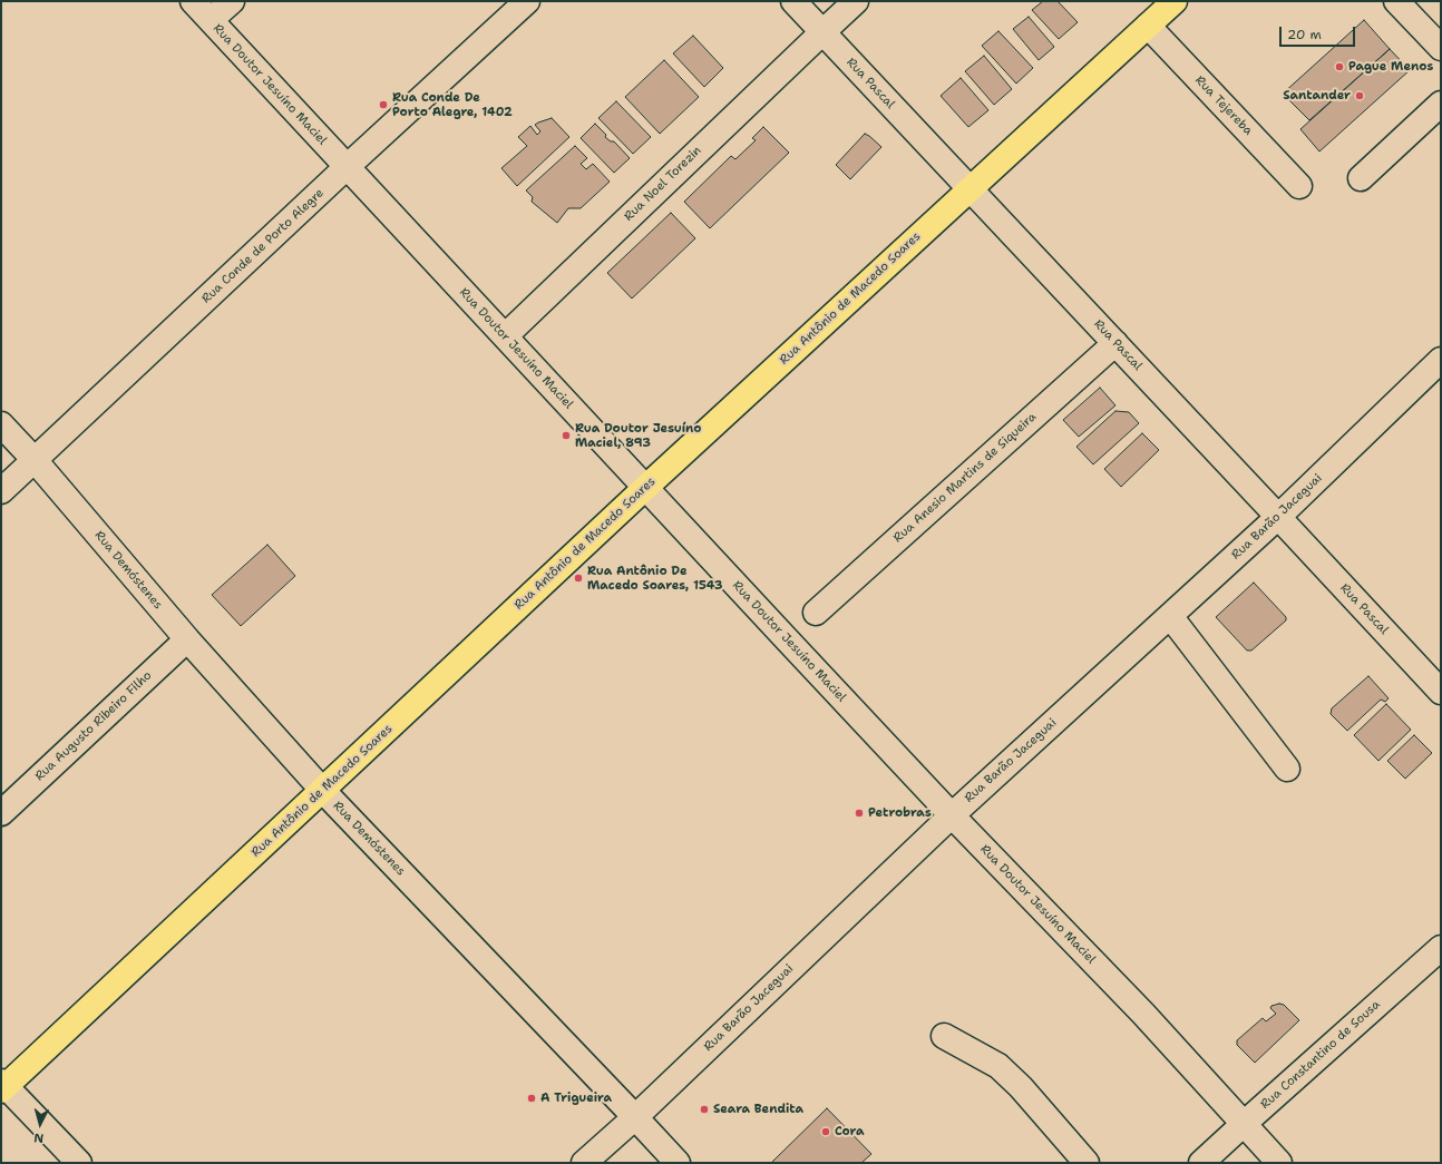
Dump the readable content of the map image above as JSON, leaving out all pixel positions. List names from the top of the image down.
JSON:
{
  "streets": {
    "main road": ["Rua Antônio de Macedo Soares"],
    "street": [
      "Rua Pascal",
      "Rua Doutor Jesuíno Maciel",
      "Rua Tejereba",
      "Rua Noel Torezin",
      "Rua Conde de Porto Alegre",
      "Rua Anesio Martins de Siqueira",
      "Rua Barão Jaceguai",
      "Rua Demóstenes",
      "Rua Augusto Ribeiro Filho",
      "Rua Constantino de Sousa"
    ]
  },
  "crossings": [
    ["Rua Pascal", "Rua Noel Torezin"],
    ["Rua Pascal", "Rua Antônio de Macedo Soares"],
    ["Rua Pascal", "Rua Anesio Martins de Siqueira"],
    ["Rua Pascal", "Rua Barão Jaceguai"],
    ["Rua Doutor Jesuíno Maciel", "Rua Noel Torezin"],
    ["Rua Doutor Jesuíno Maciel", "Rua Conde de Porto Alegre"],
    ["Rua Doutor Jesuíno Maciel", "Rua Antônio de Macedo Soares"],
    ["Rua Doutor Jesuíno Maciel", "Rua Barão Jaceguai"],
    ["Rua Doutor Jesuíno Maciel", "Rua Constantino de Sousa"],
    ["Rua Tejereba", "Rua Antônio de Macedo Soares"],
    ["Rua Conde de Porto Alegre", "Rua Demóstenes"],
    ["Rua Antônio de Macedo Soares", "Rua Demóstenes"],
    ["Rua Barão Jaceguai", "Rua Demóstenes"],
    ["Rua Demóstenes", "Rua Augusto Ribeiro Filho"]
  ],
  "places": [
    "Pague Menos",
    "Santander",
    "Rua Conde De Porto Alegre, 1402",
    "Rua Doutor Jesuíno Maciel, 893",
    "Rua Antônio De Macedo Soares, 1543",
    "Petrobras",
    "A Trigueira",
    "Seara Bendita",
    "Cora"
  ],
  "scale_bar": "20 m",
  "north": "bottom"
}
